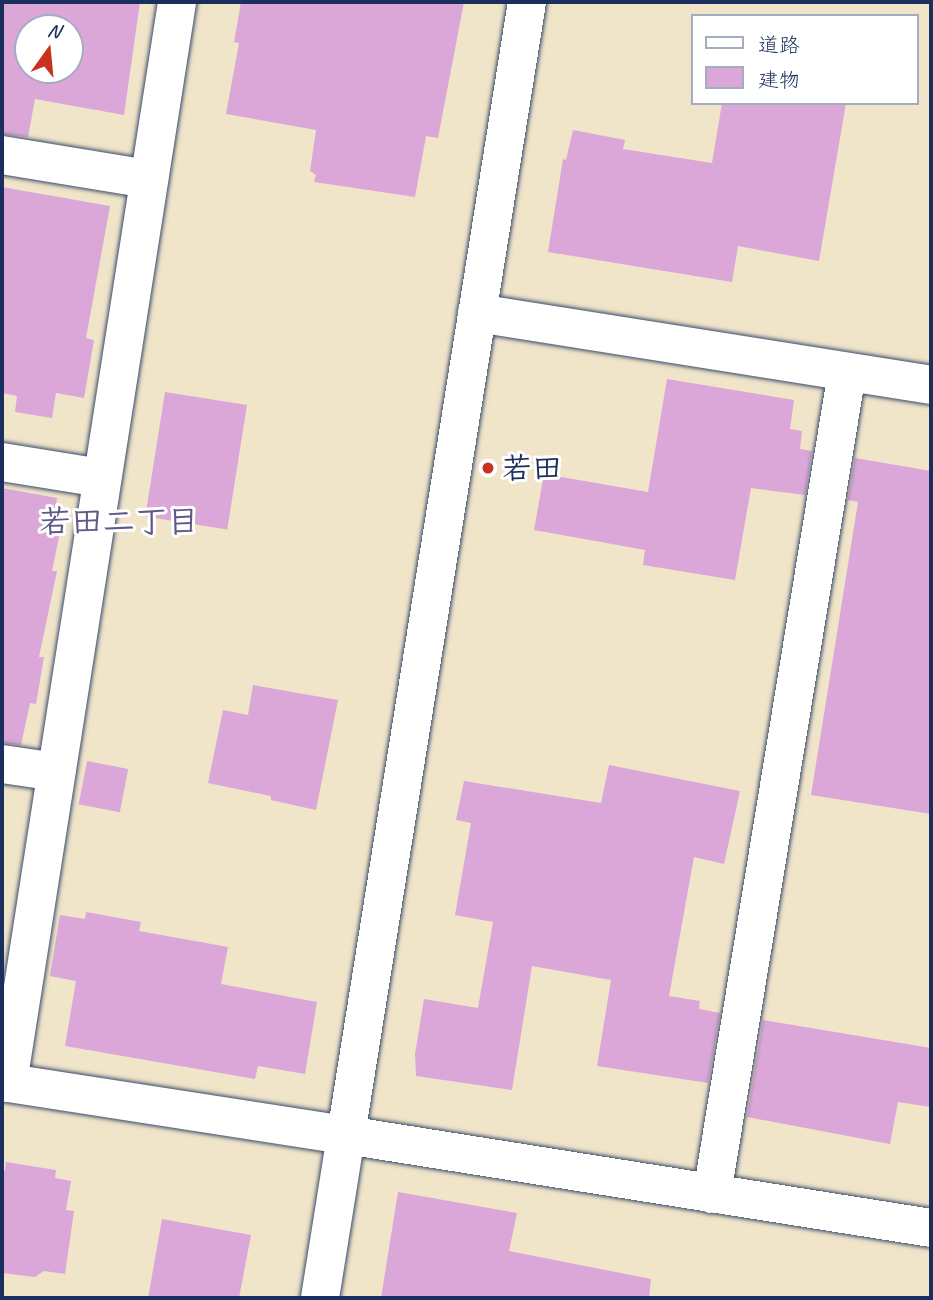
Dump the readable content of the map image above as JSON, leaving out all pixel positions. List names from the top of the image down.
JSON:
{
  "districts": ["若田二丁目"],
  "places": ["若田"],
  "legend": ["道路", "建物"],
  "north": "top"
}
